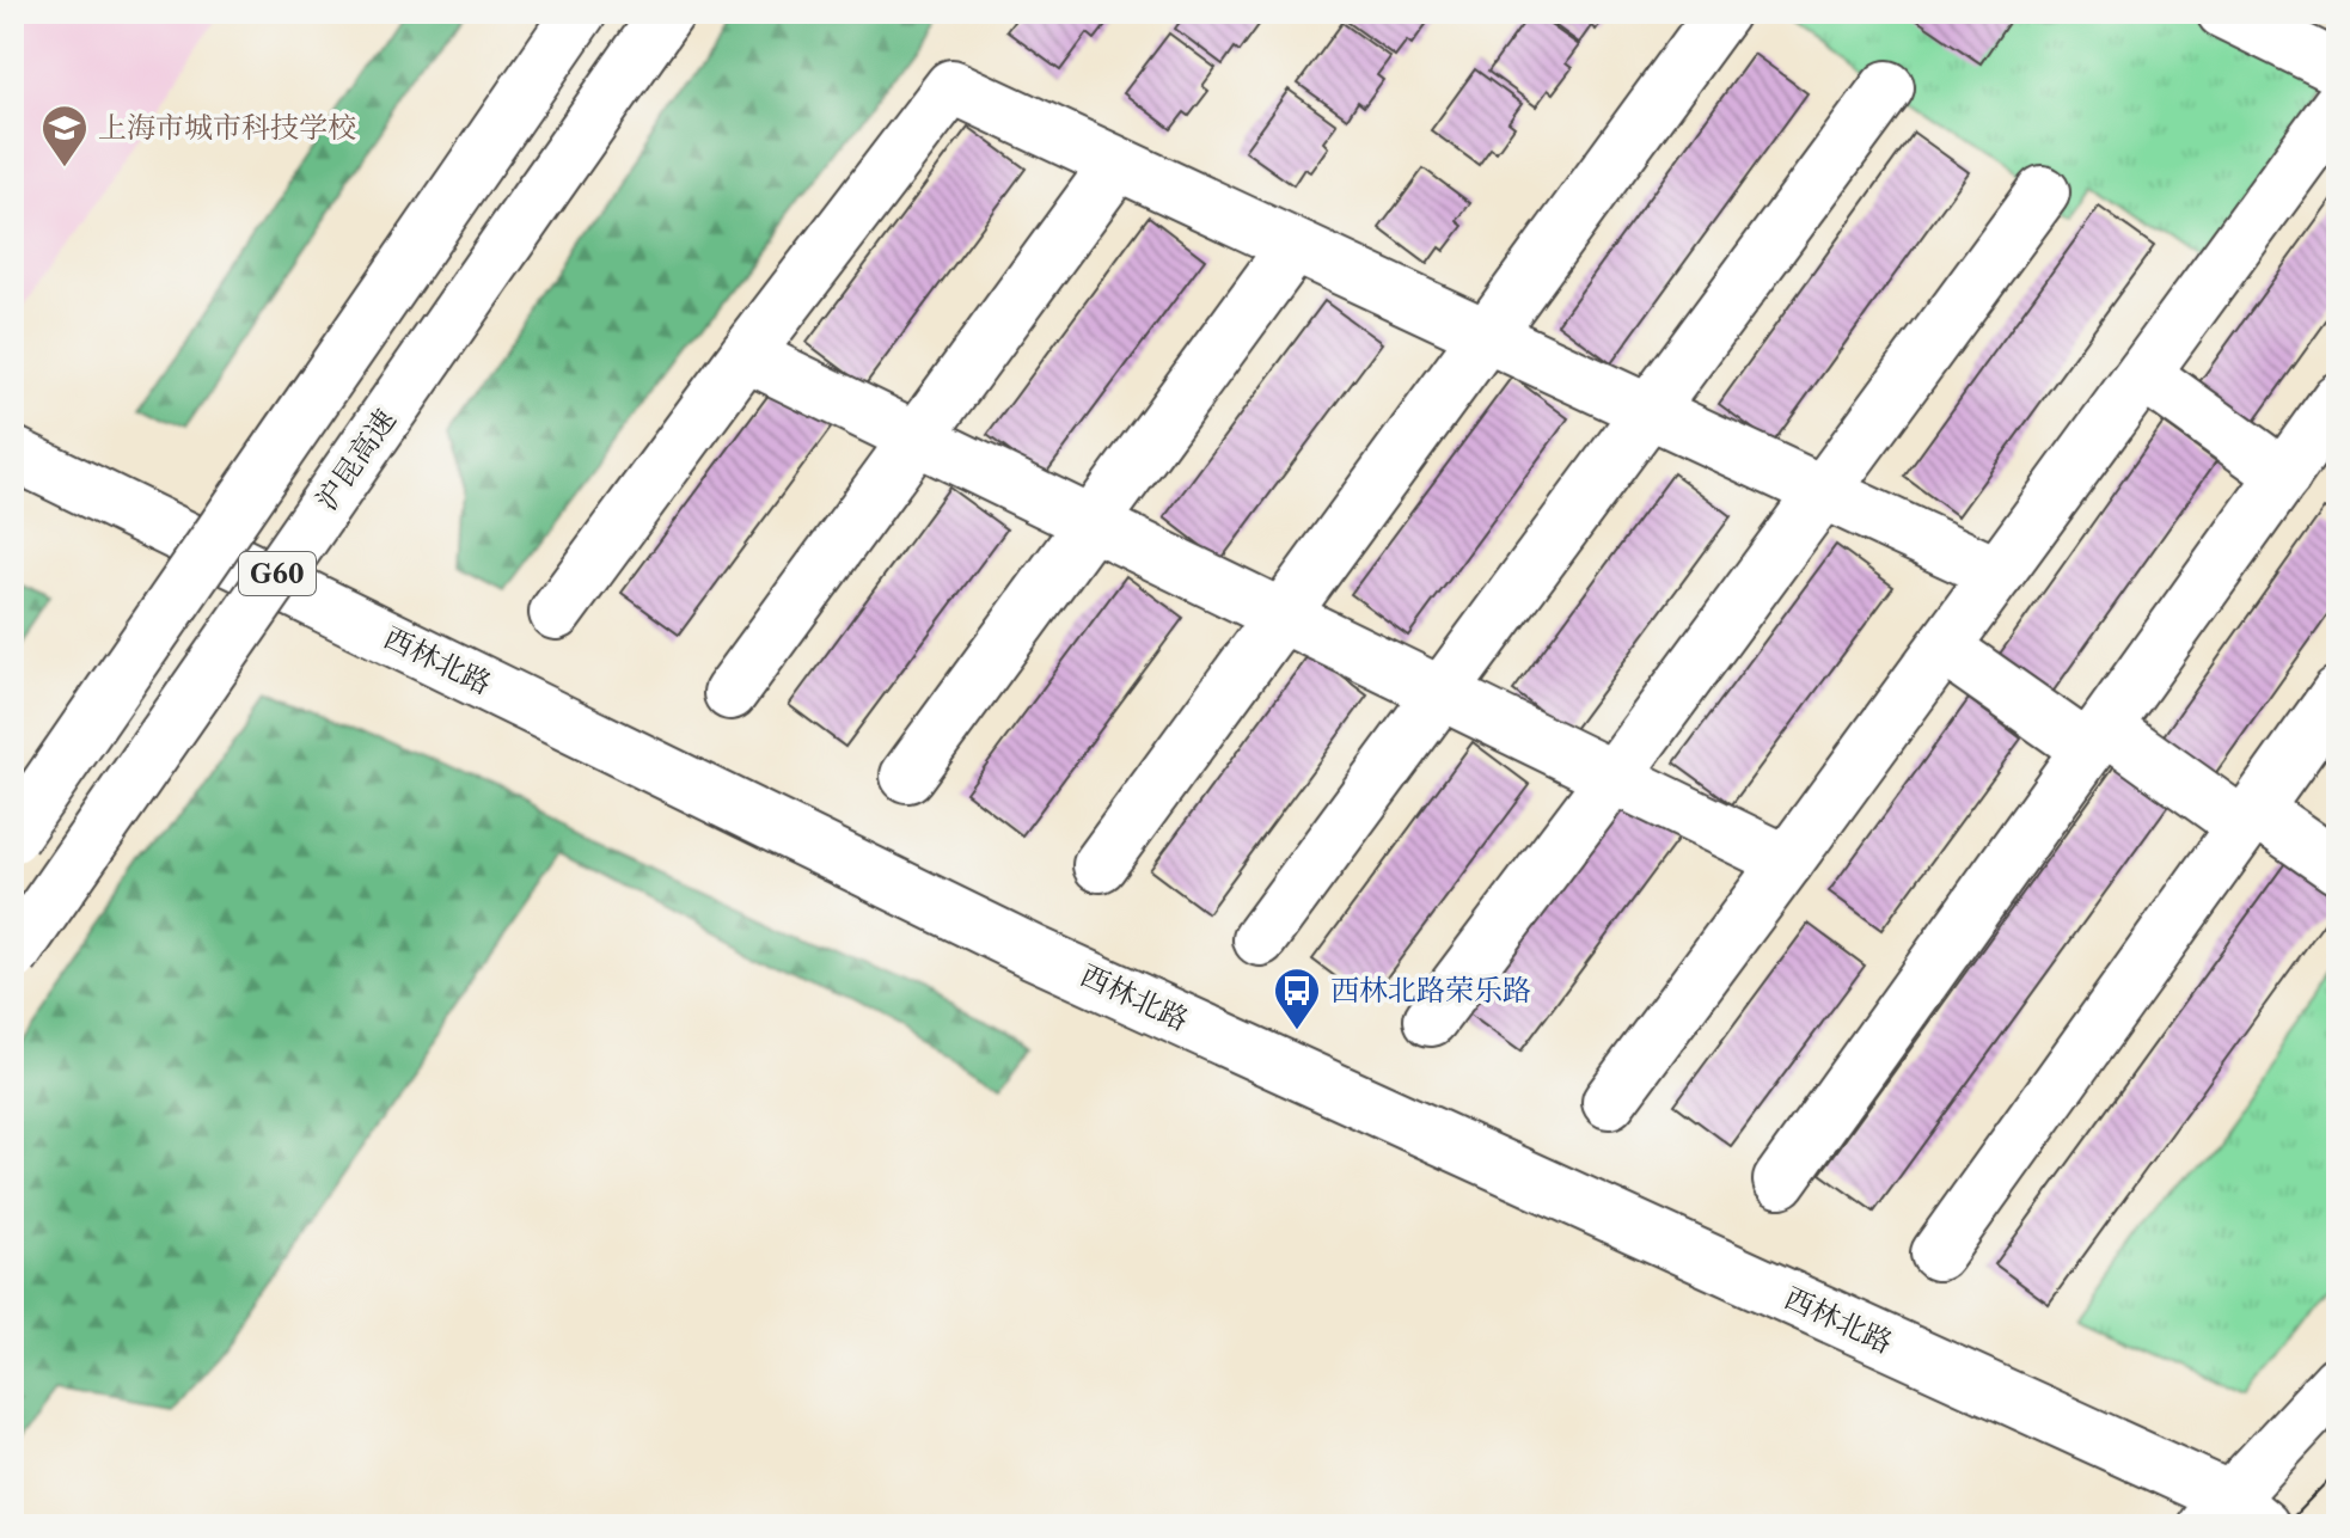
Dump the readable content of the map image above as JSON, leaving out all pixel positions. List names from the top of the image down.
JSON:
{
  "streets": {
    "main road": ["沪昆高速", "G60", "西林北路"]
  },
  "places": {
    "school or university": ["上海市城市科技学校"],
    "bus stop": ["西林北路荣乐路"]
  }
}
